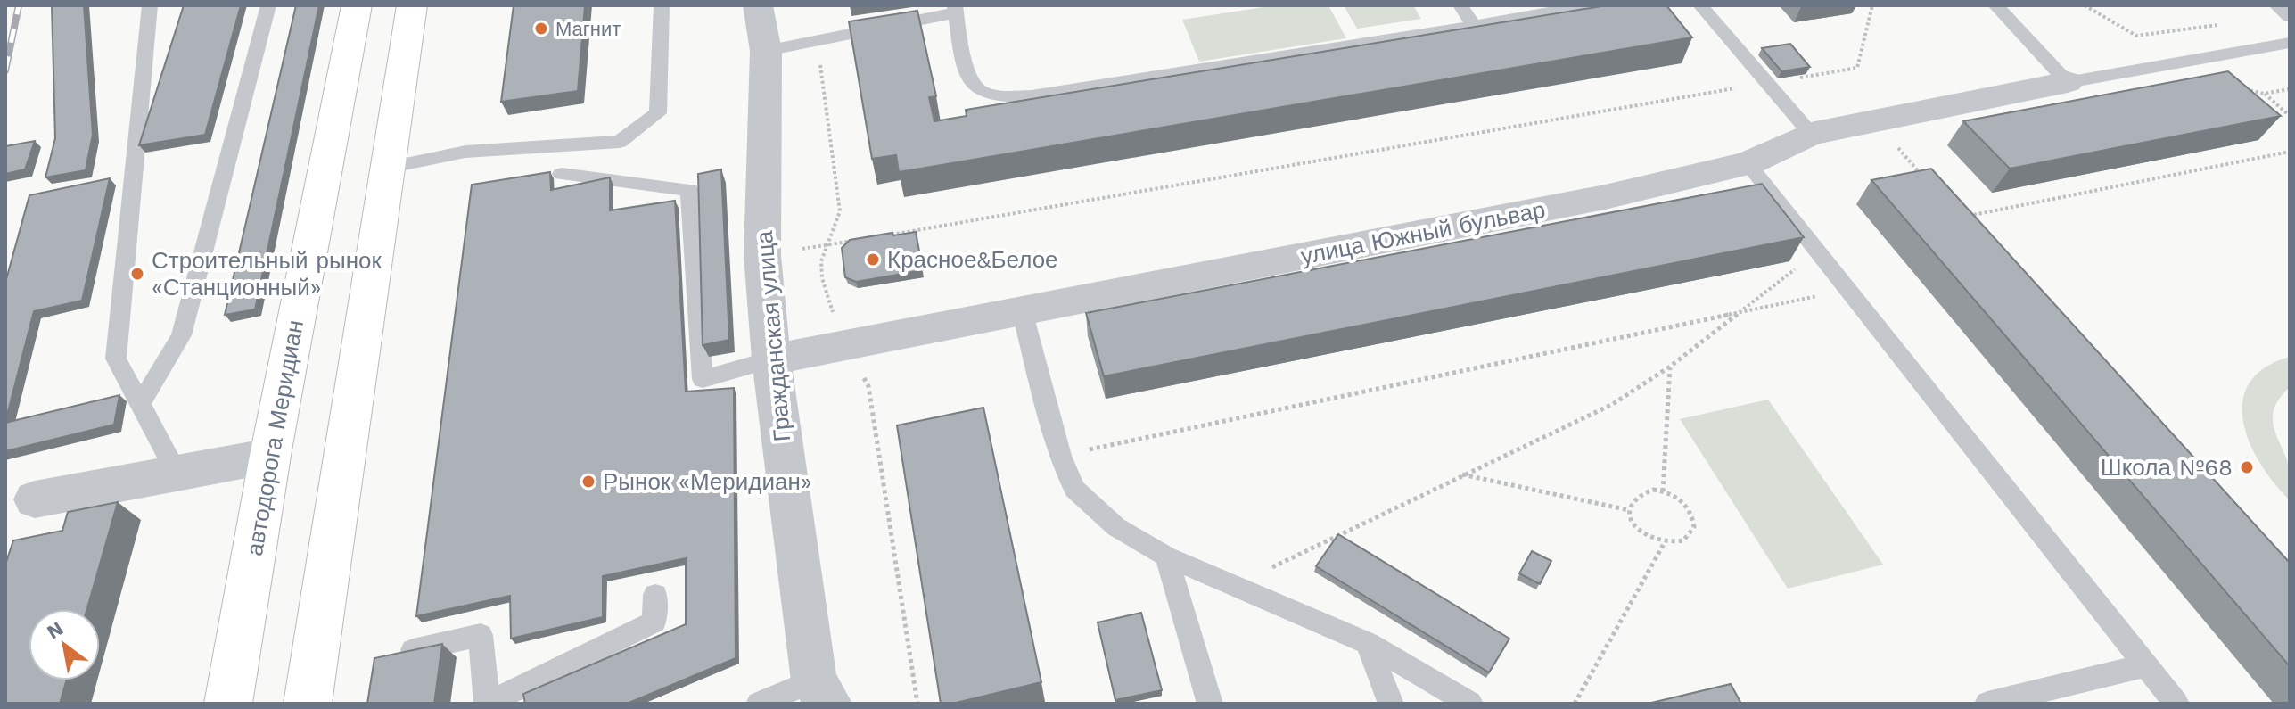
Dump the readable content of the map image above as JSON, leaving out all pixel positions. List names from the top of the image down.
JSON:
{
  "streets": {
    "main road": ["автодорога Меридиан"],
    "street": ["улица Южный бульвар", "Гражданская улица"]
  },
  "crossings": [
    ["улица Южный бульвар", "Гражданская улица"]
  ],
  "places": [
    "Магнит",
    "Красное&Белое",
    "Строительный рынок «Станционный»",
    "Школа №68",
    "Рынок «Меридиан»"
  ],
  "north": "top left"
}
